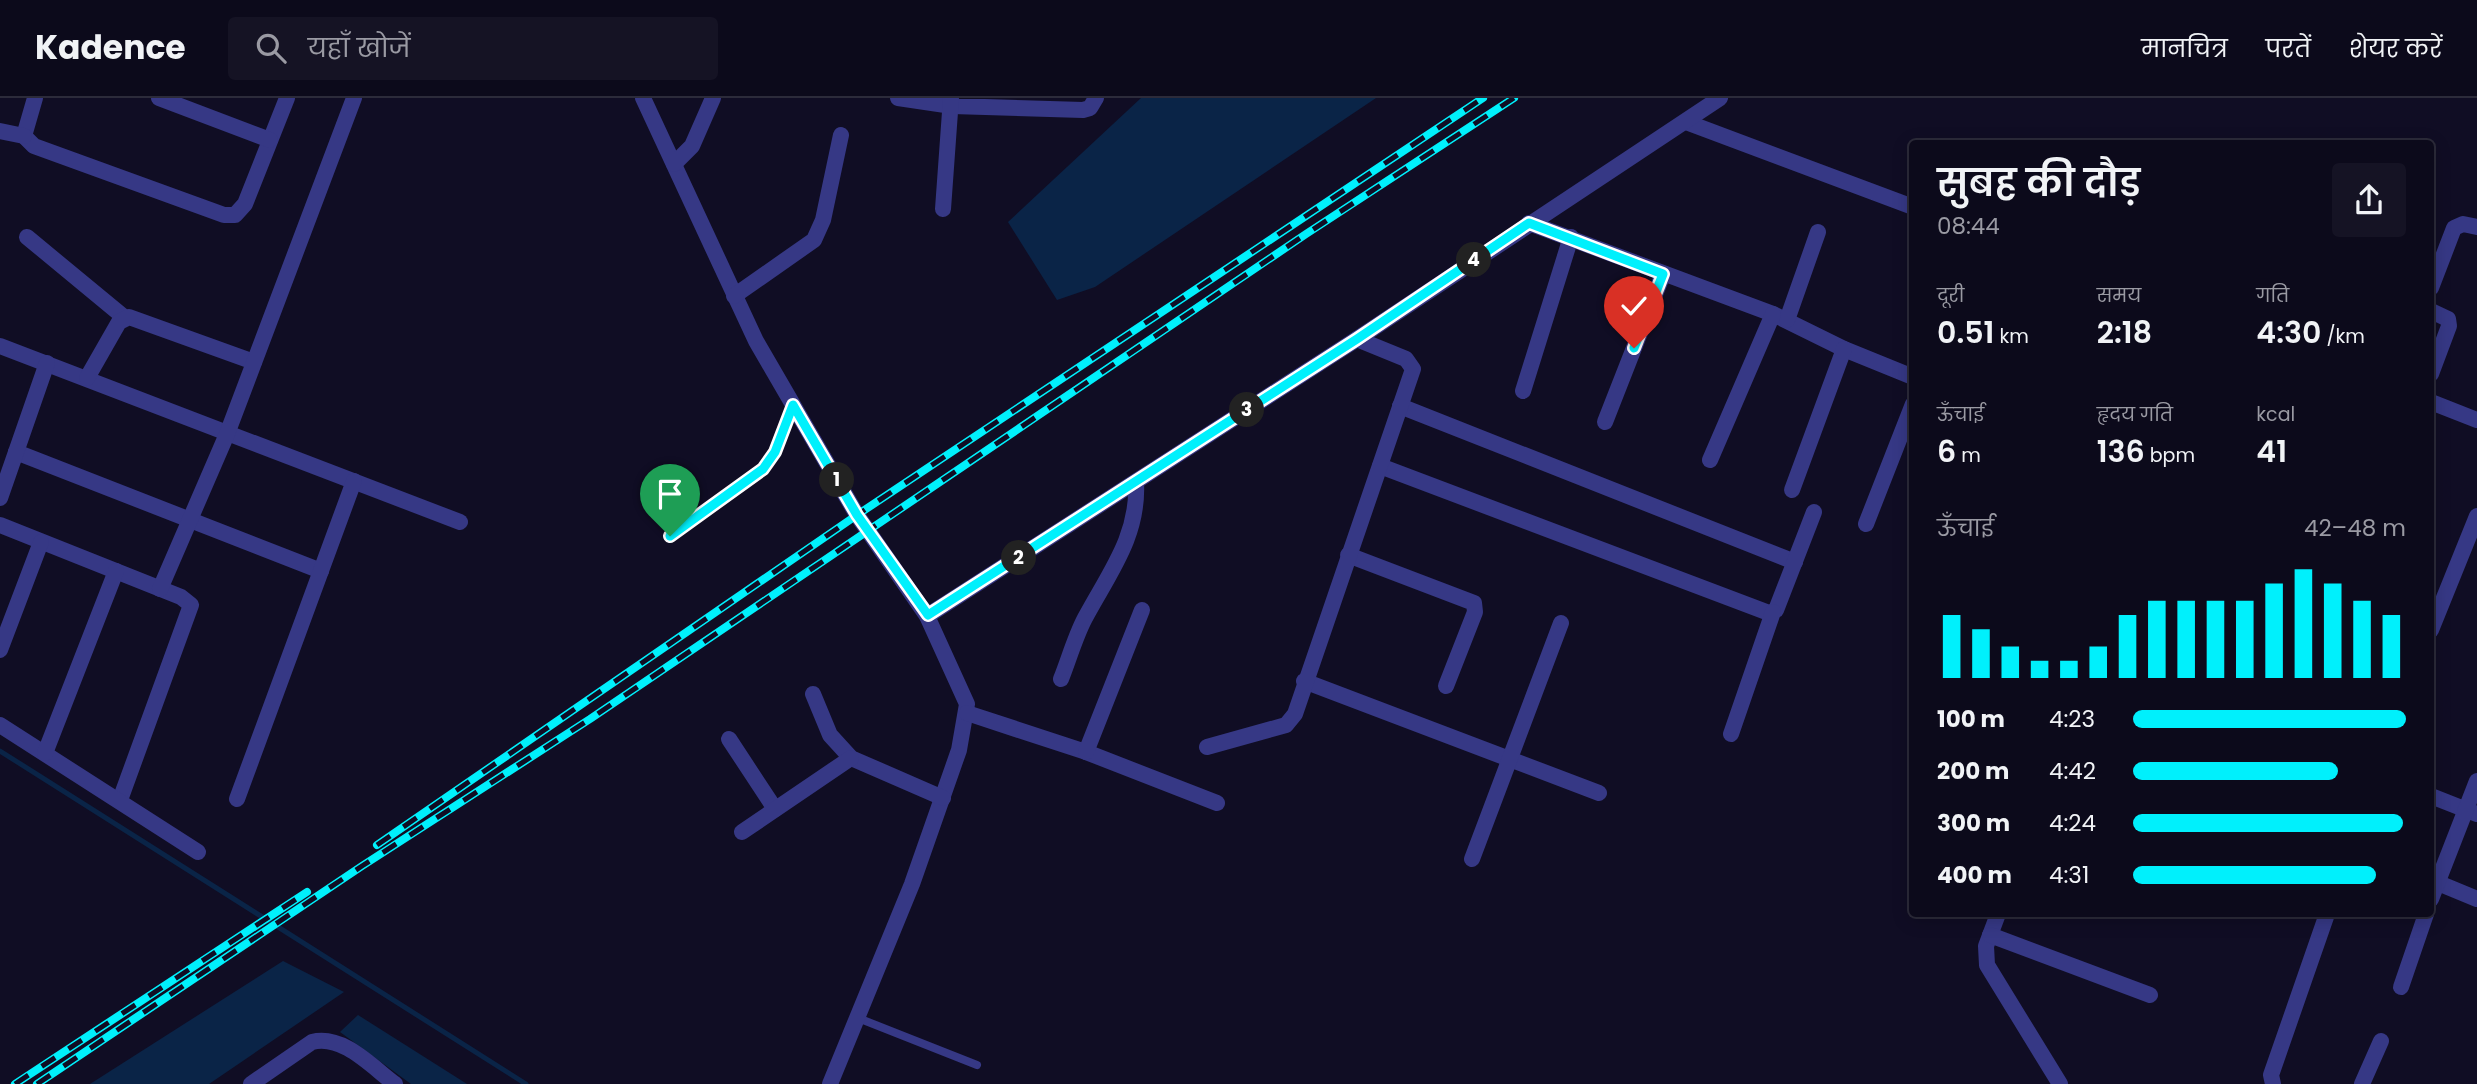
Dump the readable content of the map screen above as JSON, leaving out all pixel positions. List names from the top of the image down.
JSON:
{
  "page": {
    "header": "Kadence",
    "search": "यहाँ खोजें",
    "nav": ["मानचित्र", "परतें", "शेयर करें"],
    "heading": ["सुबह की दौड़", "08:44"],
    "pins": [
      "4",
      "3",
      "1",
      "2"
    ],
    "stats": [
      ["दूरी", "0.51 km"],
      ["समय", "2:18"],
      ["गति", "4:30 /km"],
      ["ऊँचाई", "6 m"],
      ["हृदय गति", "136 bpm"],
      ["kcal", "41"]
    ],
    "chart": ["ऊँचाई", "42–48 m"],
    "list": [
      {
        "name": "100 m",
        "note": "4:23"
      },
      {
        "name": "200 m",
        "note": "4:42"
      },
      {
        "name": "300 m",
        "note": "4:24"
      },
      {
        "name": "400 m",
        "note": "4:31"
      }
    ]
  }
}
